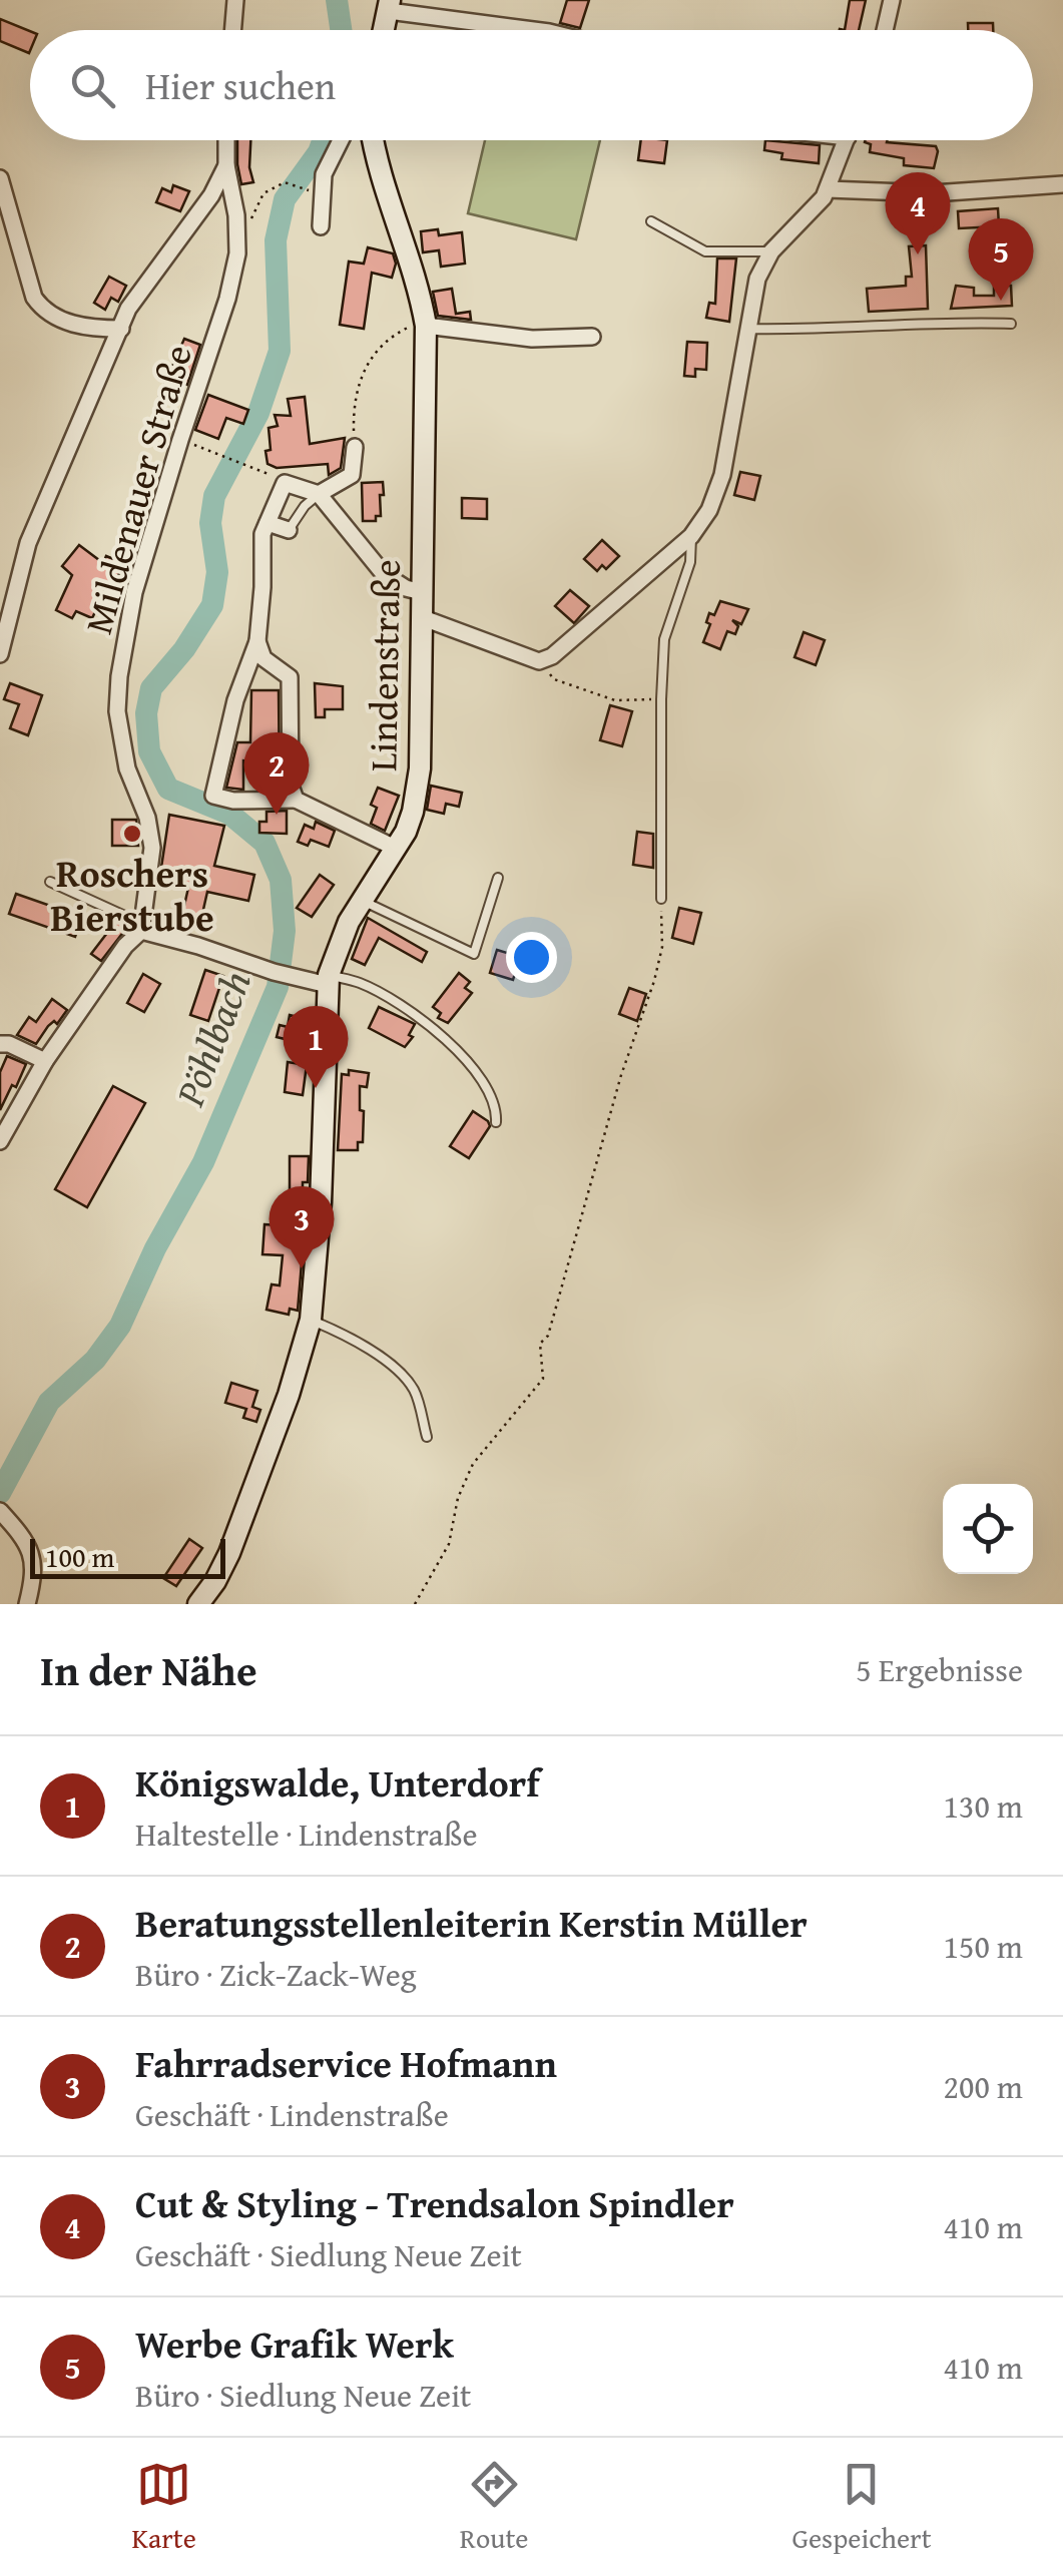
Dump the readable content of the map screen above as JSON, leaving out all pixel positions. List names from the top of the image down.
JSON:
{
  "streets": {
    "main road": ["Lindenstraße"],
    "street": ["Mildenauer Straße"]
  },
  "water": ["Pöhlbach"],
  "places": ["Roschers Bierstube"],
  "scale_bar": "100 m",
  "page": {
    "search": "Hier suchen",
    "pins": [
      "4",
      "5",
      "2",
      "1",
      "3"
    ],
    "scale": "100 m",
    "heading": ["In der Nähe", "5 Ergebnisse"],
    "list": [
      {
        "mark": "1",
        "name": "Königswalde, Unterdorf",
        "note": "Haltestelle · Lindenstraße",
        "value": "130 m"
      },
      {
        "mark": "2",
        "name": "Beratungsstellenleiterin Kerstin Müller",
        "note": "Büro · Zick-Zack-Weg",
        "value": "150 m"
      },
      {
        "mark": "3",
        "name": "Fahrradservice Hofmann",
        "note": "Geschäft · Lindenstraße",
        "value": "200 m"
      },
      {
        "mark": "4",
        "name": "Cut & Styling - Trendsalon Spindler",
        "note": "Geschäft · Siedlung Neue Zeit",
        "value": "410 m"
      },
      {
        "mark": "5",
        "name": "Werbe Grafik Werk",
        "note": "Büro · Siedlung Neue Zeit",
        "value": "410 m"
      }
    ],
    "nav": ["Karte", "Route", "Gespeichert"]
  }
}
